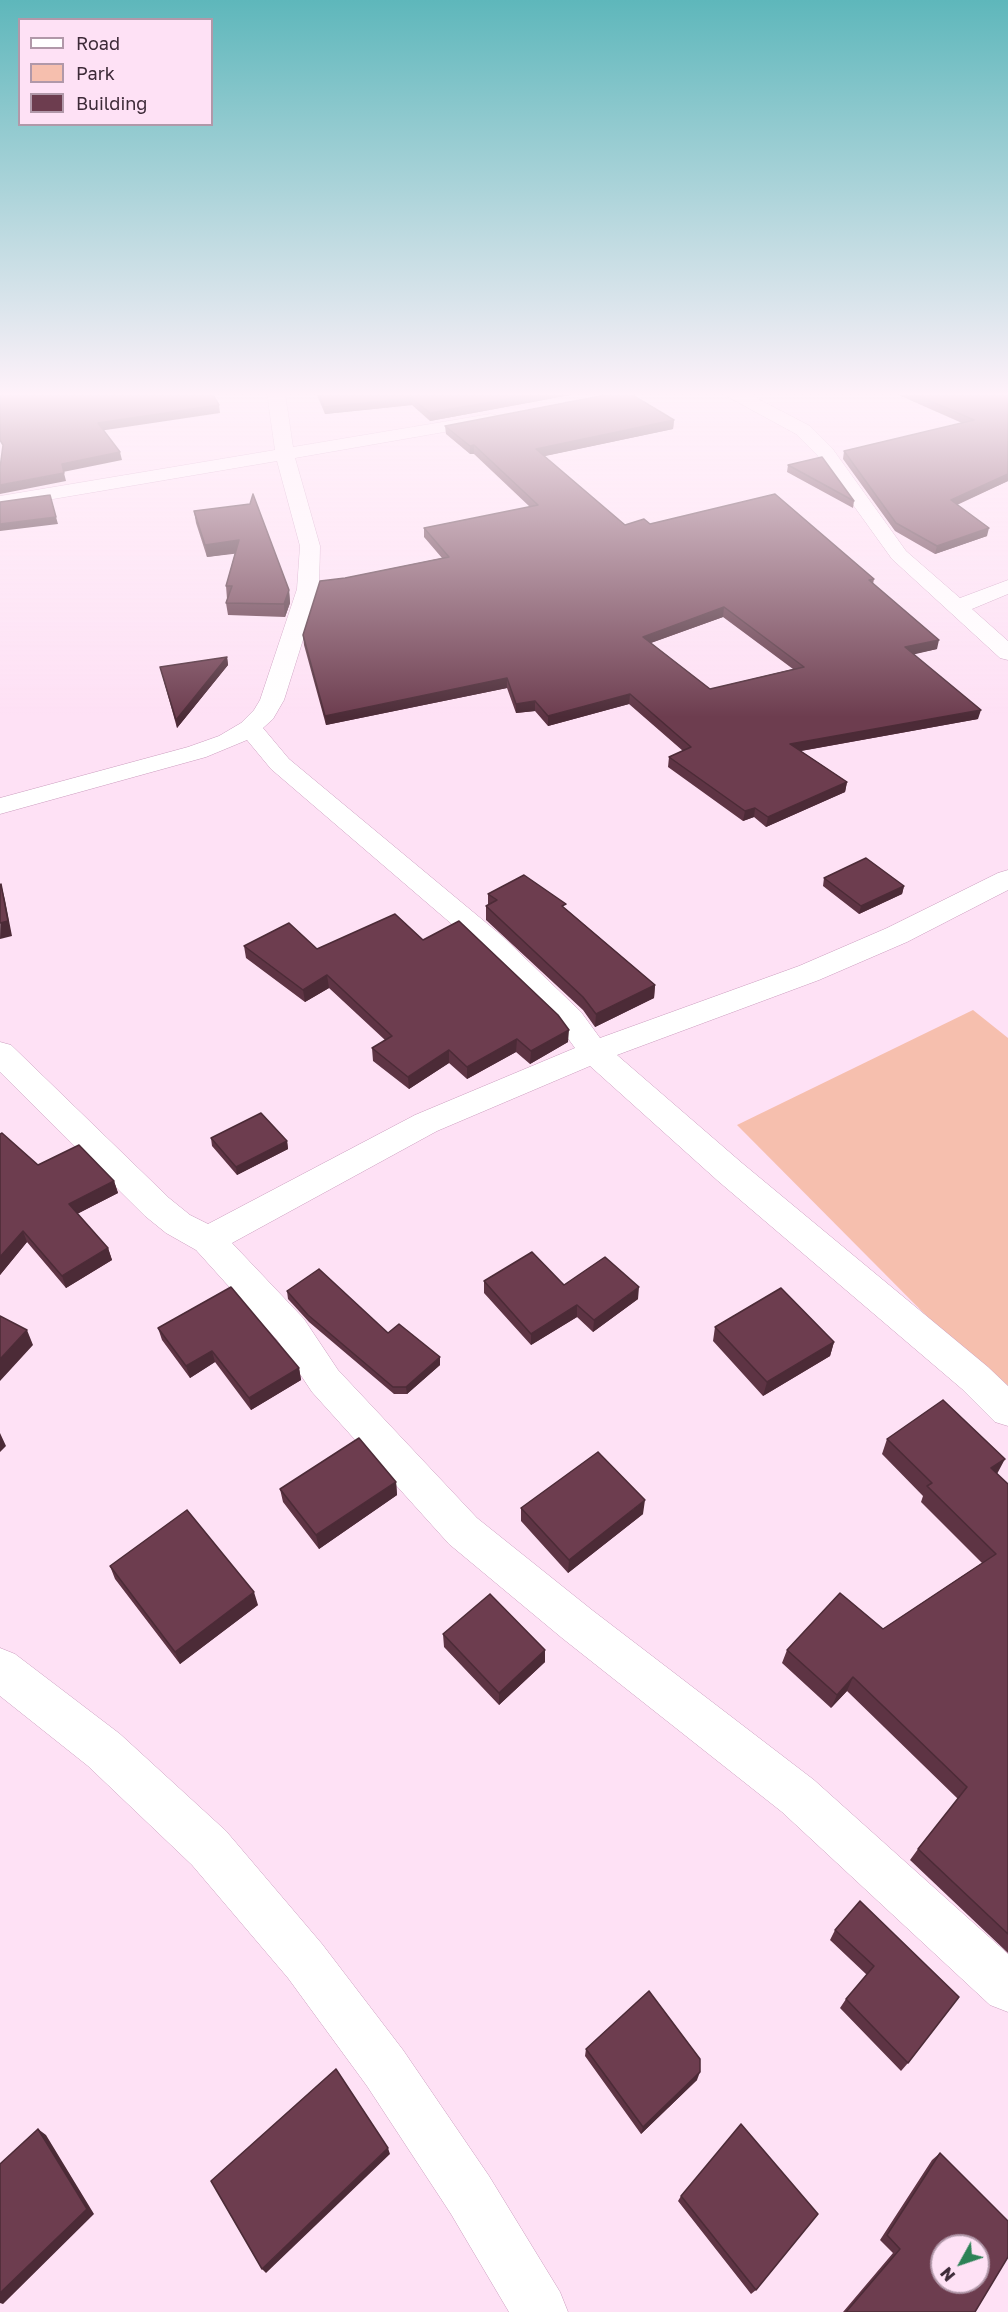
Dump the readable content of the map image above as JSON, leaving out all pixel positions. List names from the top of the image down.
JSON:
{
  "legend": ["Road", "Park", "Building"],
  "north": "bottom left"
}
